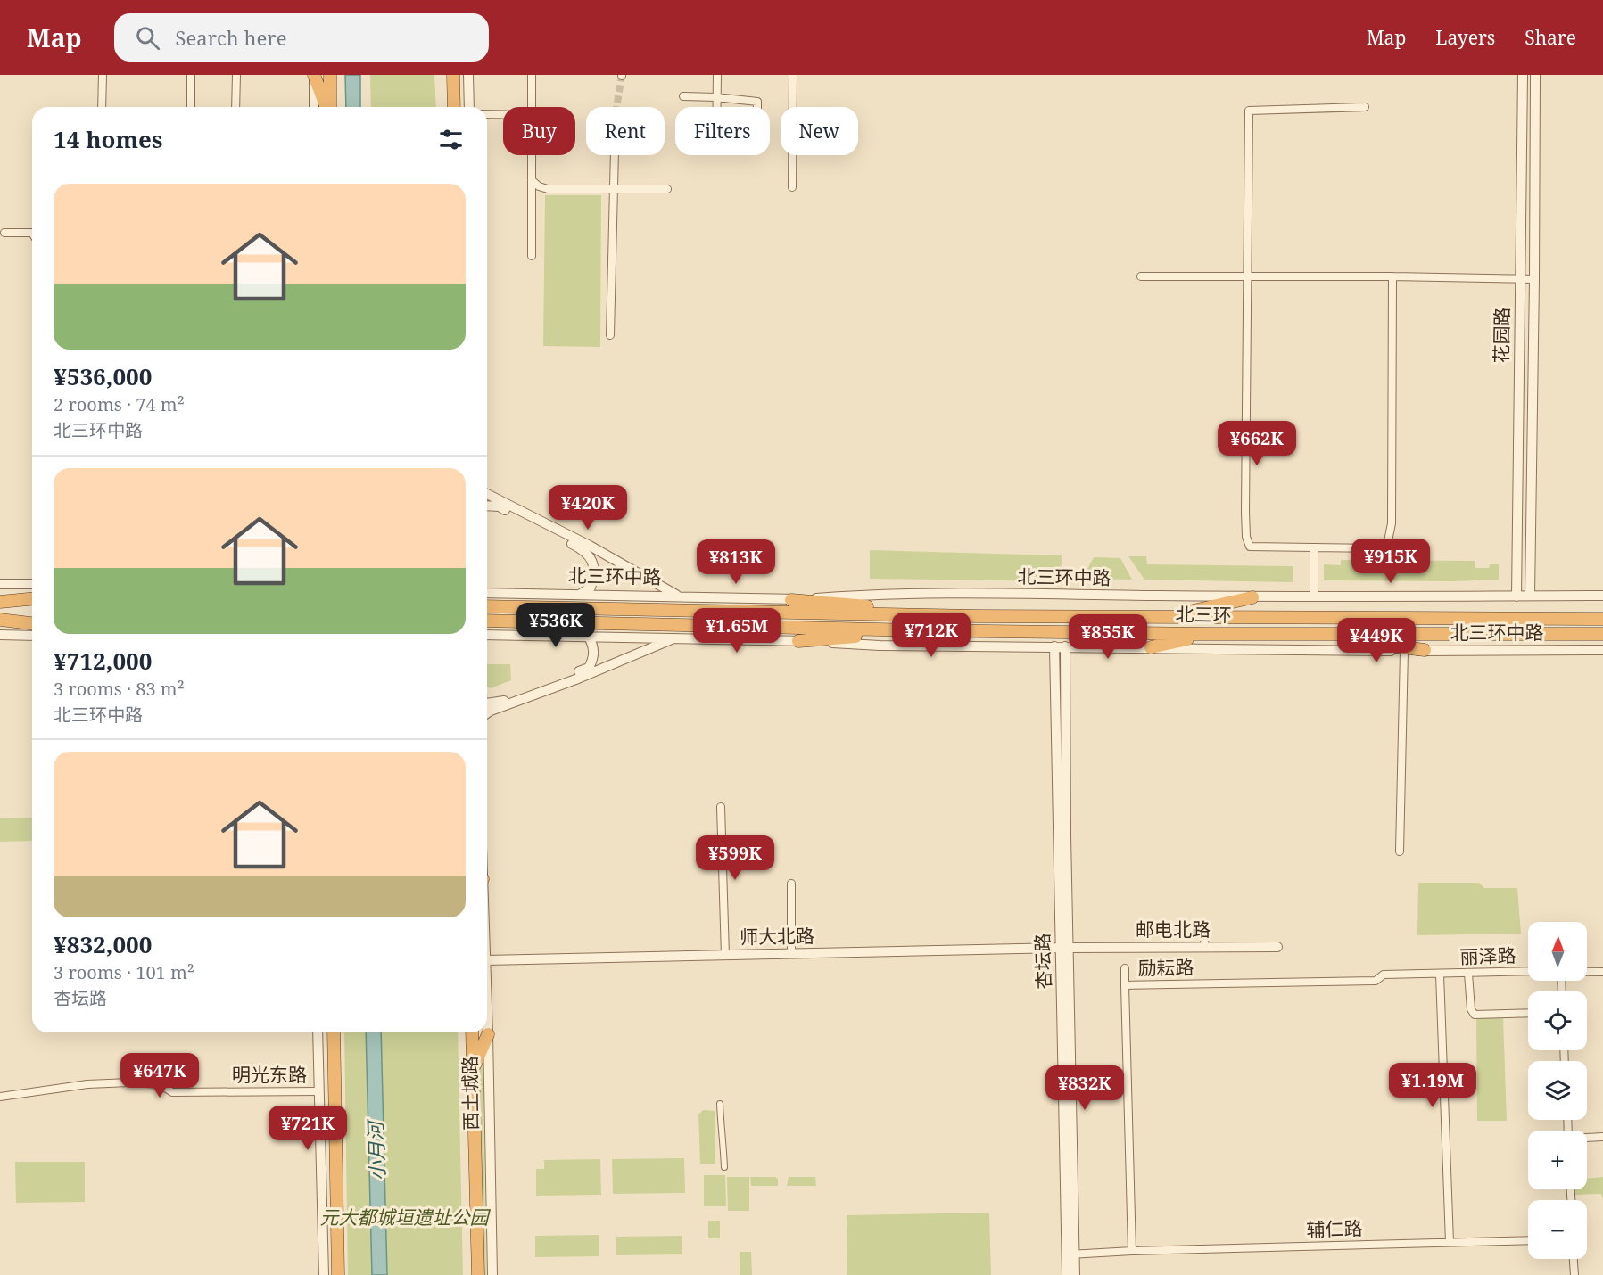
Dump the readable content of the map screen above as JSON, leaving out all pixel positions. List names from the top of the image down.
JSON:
{
  "streets": {
    "highway": ["北三环", "西土城路"],
    "street": [
      "花园路",
      "北三环中路",
      "邮电北路",
      "师大北路",
      "丽泽路",
      "杏坛路",
      "励耘路",
      "明光东路",
      "辅仁路"
    ]
  },
  "crossings": [
    ["花园路", "北三环中路"],
    ["北三环中路", "杏坛路"],
    ["邮电北路", "师大北路"],
    ["邮电北路", "杏坛路"],
    ["师大北路", "杏坛路"],
    ["丽泽路", "励耘路"],
    ["杏坛路", "辅仁路"],
    ["励耘路", "辅仁路"]
  ],
  "water": ["小月河"],
  "parks": ["元大都城垣遗址公园"],
  "north": "top",
  "page": {
    "header": "Map",
    "search": "Search here",
    "nav": ["Map", "Layers", "Share"],
    "chip": [
      "Buy",
      "Rent",
      "Filters",
      "New"
    ],
    "heading": "14 homes",
    "list": [
      {
        "name": "¥536,000",
        "note": "2 rooms · 74 m² · 北三环中路"
      },
      {
        "name": "¥712,000",
        "note": "3 rooms · 83 m² · 北三环中路"
      },
      {
        "name": "¥832,000",
        "note": "3 rooms · 101 m² · 杏坛路"
      }
    ],
    "price": [
      "¥662K",
      "¥420K",
      "¥915K",
      "¥813K",
      "¥536K",
      "¥1.65M",
      "¥712K",
      "¥855K",
      "¥449K",
      "¥599K",
      "¥647K",
      "¥1.19M",
      "¥832K",
      "¥721K"
    ],
    "map_buttons": ["+", "−"]
  }
}
